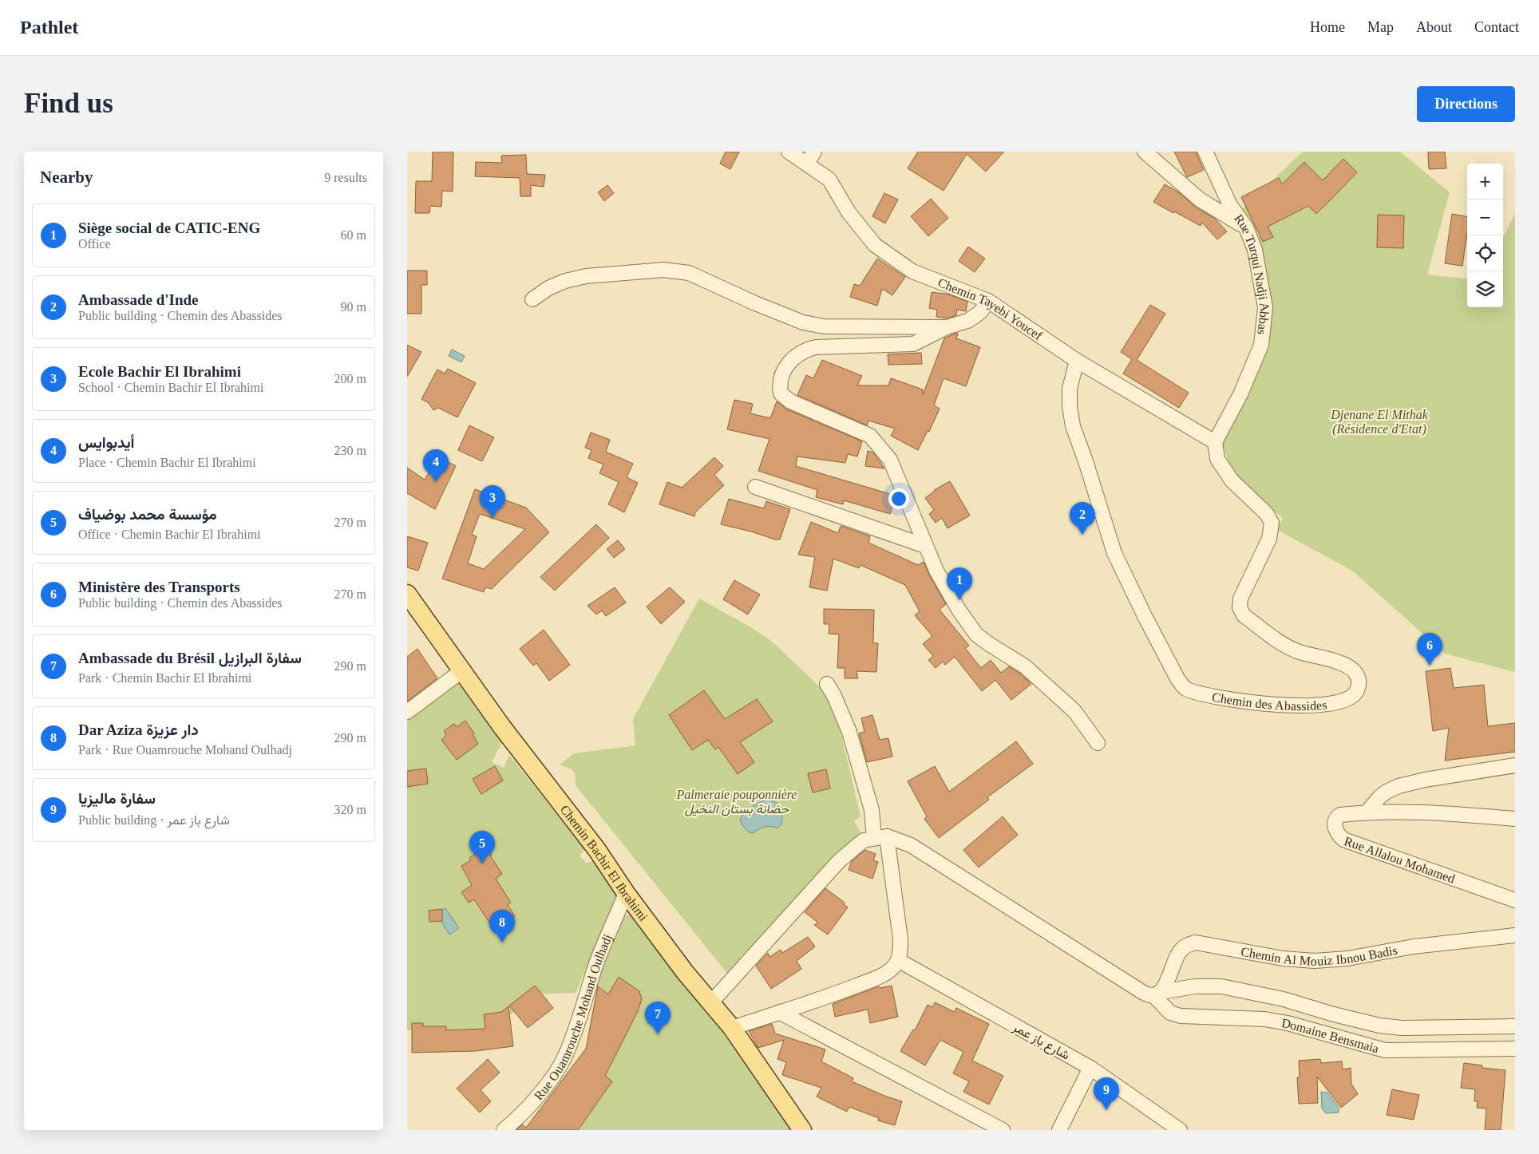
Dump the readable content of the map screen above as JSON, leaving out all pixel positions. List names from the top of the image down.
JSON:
{
  "streets": {
    "main road": ["Chemin Bachir El Ibrahimi"],
    "street": [
      "Rue Turqui Nadji Abbas",
      "Chemin Tayebi Youcef",
      "Chemin des Abassides",
      "Rue Allalou Mohamed",
      "Chemin Al Mouiz Ibnou Badis",
      "Rue Ouamrouche Mohand Oulhadj",
      "Domaine Bensmaia",
      "شارع باز عمر"
    ]
  },
  "crossings": [
    ["Rue Turqui Nadji Abbas", "Chemin Tayebi Youcef"],
    ["Rue Turqui Nadji Abbas", "Chemin des Abassides"],
    ["Chemin Tayebi Youcef", "Chemin des Abassides"],
    ["Chemin Bachir El Ibrahimi", "Rue Ouamrouche Mohand Oulhadj"],
    ["Chemin Al Mouiz Ibnou Badis", "Domaine Bensmaia"]
  ],
  "parks": ["Djenane El Mithak (Résidence d'Etat)", "Palmeraie pouponnière حضانة بستان النخيل"],
  "page": {
    "header": "Pathlet",
    "nav": [
      "Home",
      "Map",
      "About",
      "Contact"
    ],
    "buttons": "Directions",
    "title": "Find us",
    "heading": ["Nearby", "9 results"],
    "map_buttons": ["+", "−"],
    "list": [
      {
        "mark": "1",
        "name": "Siège social de CATIC-ENG",
        "note": "Office",
        "value": "60 m"
      },
      {
        "mark": "2",
        "name": "Ambassade d'Inde",
        "note": "Public building · Chemin des Abassides",
        "value": "90 m"
      },
      {
        "mark": "3",
        "name": "Ecole Bachir El Ibrahimi",
        "note": "School · Chemin Bachir El Ibrahimi",
        "value": "200 m"
      },
      {
        "mark": "4",
        "name": "أيدبوايس",
        "note": "Place · Chemin Bachir El Ibrahimi",
        "value": "230 m"
      },
      {
        "mark": "5",
        "name": "مؤسسة محمد بوضياف",
        "note": "Office · Chemin Bachir El Ibrahimi",
        "value": "270 m"
      },
      {
        "mark": "6",
        "name": "Ministère des Transports",
        "note": "Public building · Chemin des Abassides",
        "value": "270 m"
      },
      {
        "mark": "7",
        "name": "Ambassade du Brésil سفارة البرازيل",
        "note": "Park · Chemin Bachir El Ibrahimi",
        "value": "290 m"
      },
      {
        "mark": "8",
        "name": "Dar Aziza دار عزيزة",
        "note": "Park · Rue Ouamrouche Mohand Oulhadj",
        "value": "290 m"
      },
      {
        "mark": "9",
        "name": "سفارة ماليزيا",
        "note": "Public building · شارع باز عمر",
        "value": "320 m"
      }
    ],
    "pins": [
      "4",
      "3",
      "2",
      "1",
      "6",
      "5",
      "8",
      "7",
      "9"
    ]
  }
}
